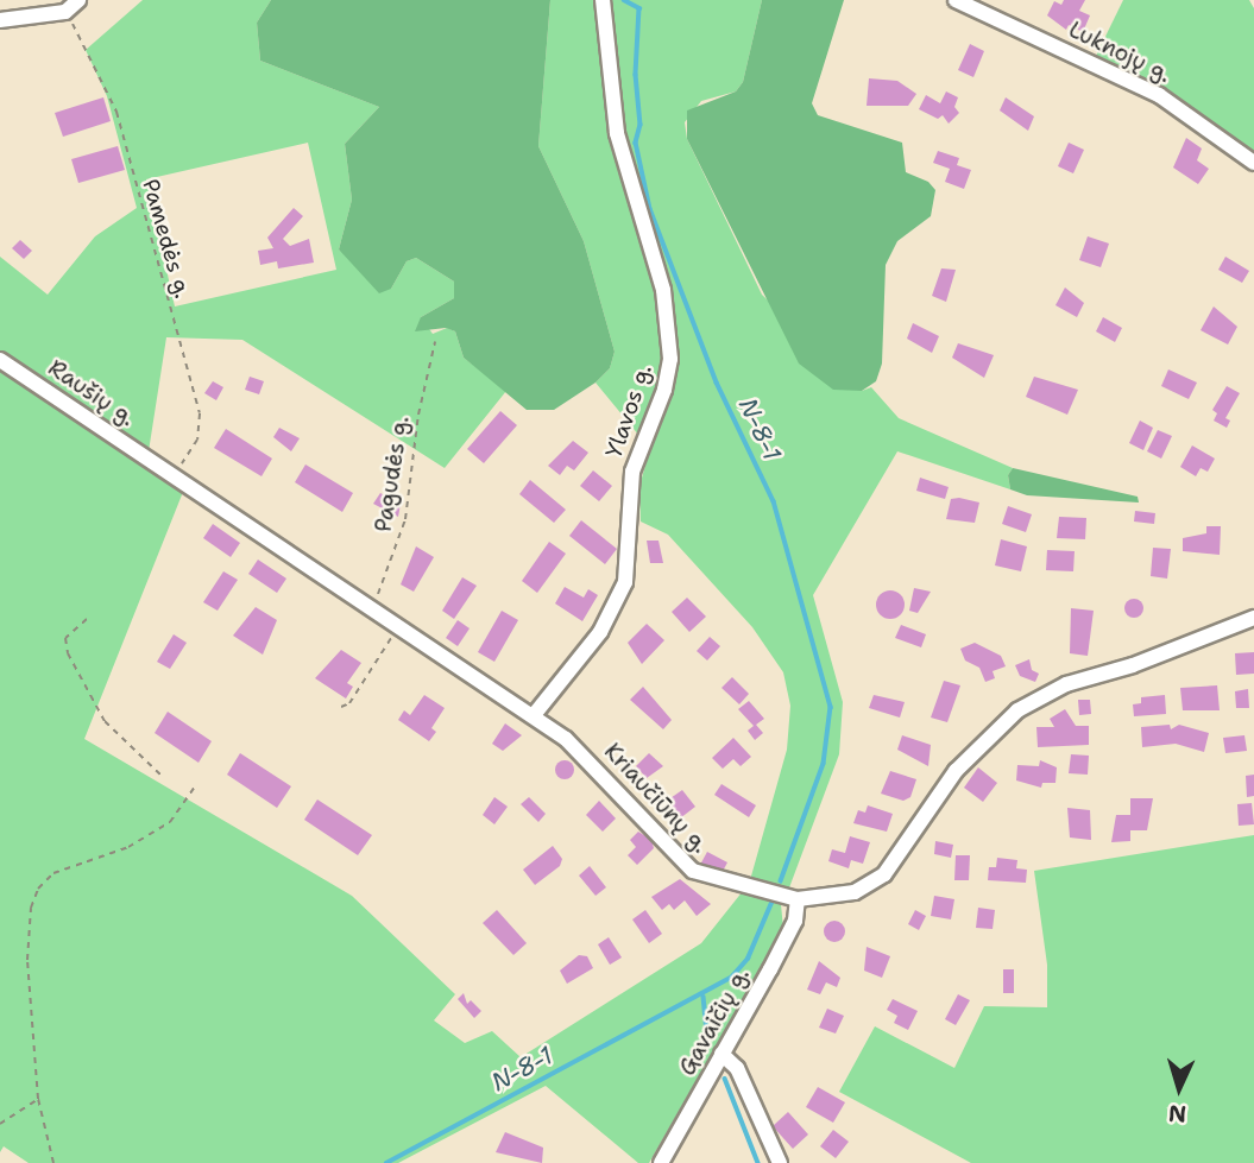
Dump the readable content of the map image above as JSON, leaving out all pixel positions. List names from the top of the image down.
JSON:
{
  "streets": {
    "street": [
      "Luknojų g.",
      "Raušių g.",
      "Ylavos g.",
      "Kriaučiūnų g.",
      "Gavaičių g."
    ],
    "path": ["Pamedės g.", "Pagudės g."]
  },
  "crossings": [
    ["Pamedės g.", "Kriaučiūnų g."],
    ["Raušių g.", "Kriaučiūnų g."],
    ["Ylavos g.", "Kriaučiūnų g."],
    ["Pagudės g.", "Kriaučiūnų g."],
    ["Kriaučiūnų g.", "Gavaičių g."]
  ],
  "water": ["N-8-1"],
  "north": "bottom"
}
